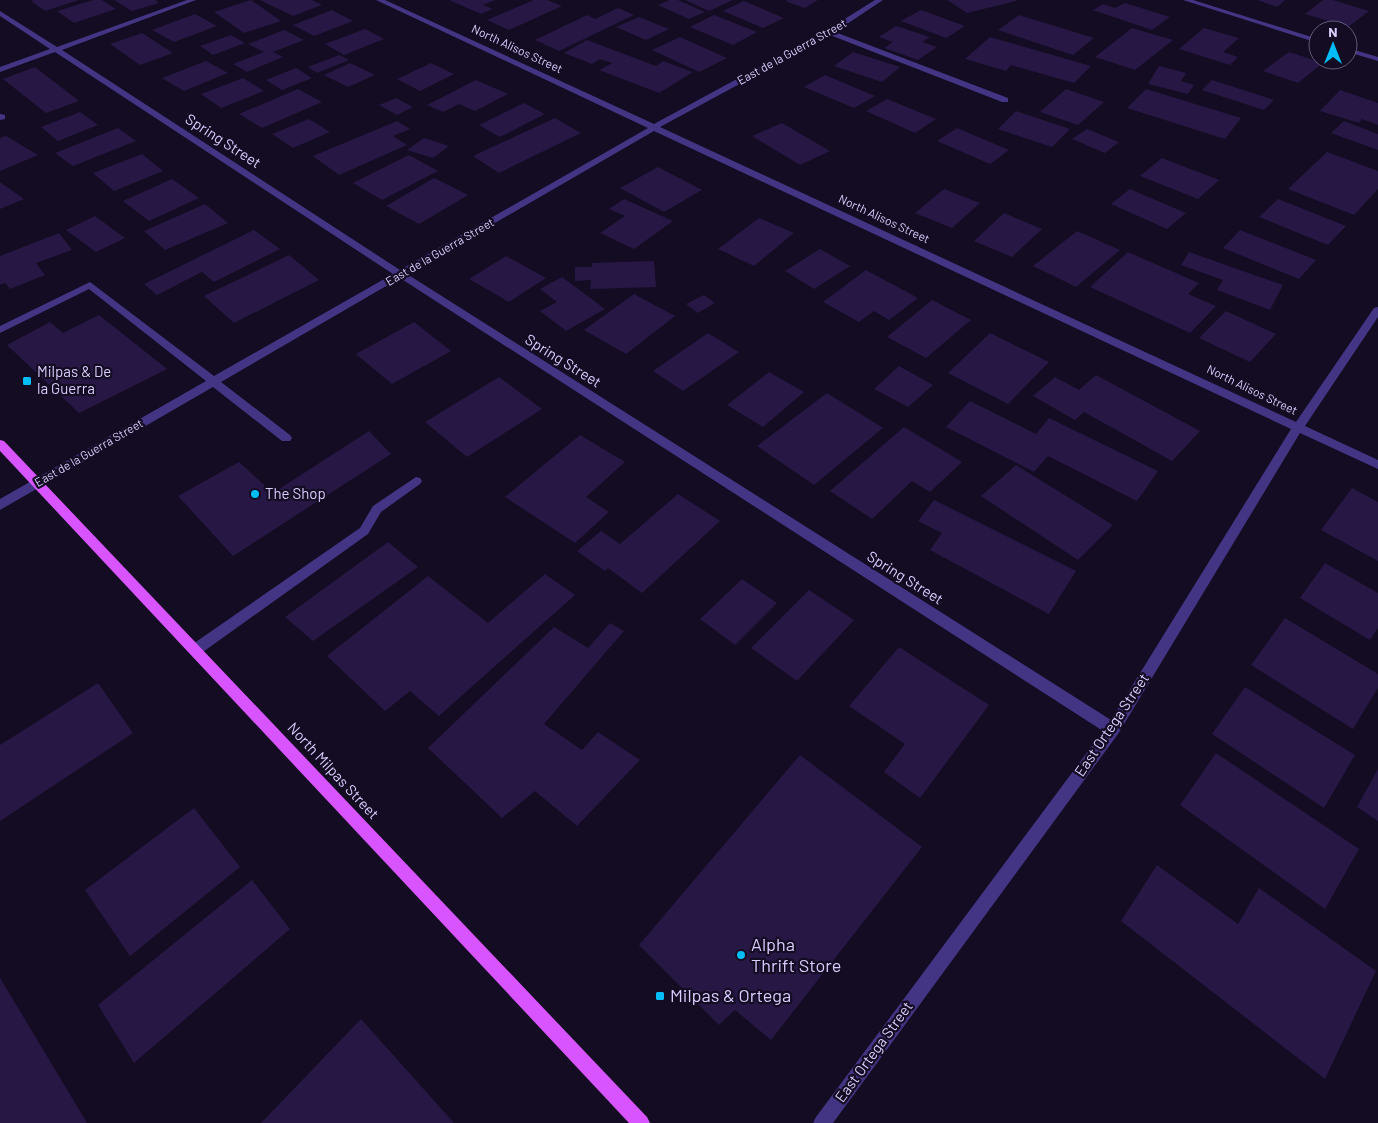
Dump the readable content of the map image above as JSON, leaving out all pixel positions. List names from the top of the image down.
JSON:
{
  "streets": {
    "main road": ["North Milpas Street"],
    "street": [
      "North Alisos Street",
      "East de la Guerra Street",
      "Spring Street",
      "East Ortega Street"
    ]
  },
  "crossings": [
    ["North Alisos Street", "East de la Guerra Street"],
    ["North Alisos Street", "East Ortega Street"],
    ["East de la Guerra Street", "Spring Street"],
    ["East de la Guerra Street", "North Milpas Street"],
    ["Spring Street", "East Ortega Street"]
  ],
  "places": {
    "transit": ["Milpas & De la Guerra", "Milpas & Ortega"],
    "other": ["The Shop", "Alpha Thrift Store"]
  },
  "north": "top"
}
